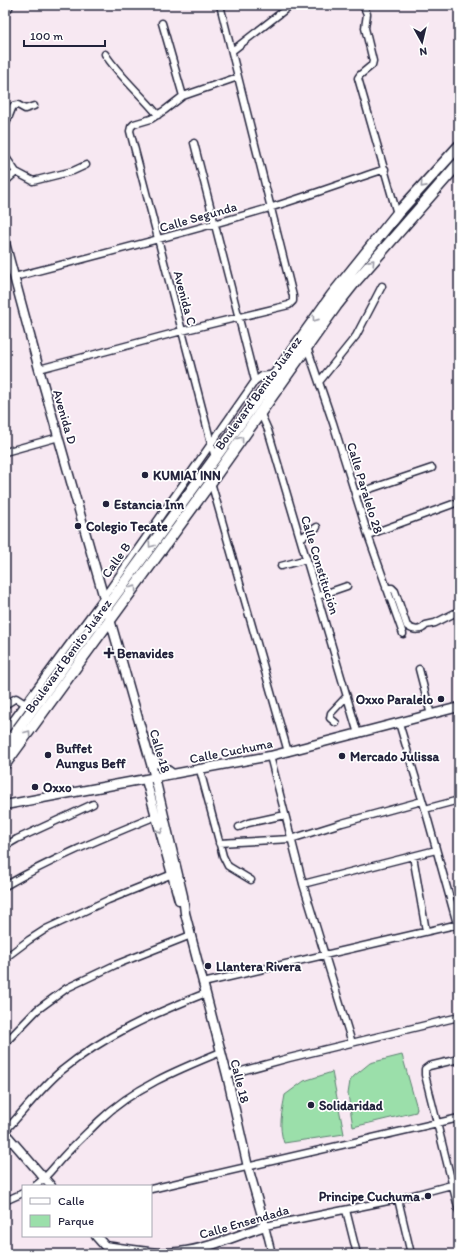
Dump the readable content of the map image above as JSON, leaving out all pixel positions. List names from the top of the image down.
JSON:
{
  "streets": {
    "main road": ["Boulevard Benito Juárez"],
    "street": [
      "Calle Segunda",
      "Avenida C",
      "Avenida D",
      "Calle Paralelo 28",
      "Calle B",
      "Calle Constitución",
      "Calle 18",
      "Calle Cuchuma",
      "Calle Ensendada"
    ]
  },
  "crossings": [
    ["Calle Segunda", "Avenida C"],
    ["Calle Segunda", "Avenida D"],
    ["Avenida C", "Boulevard Benito Juárez"],
    ["Avenida C", "Calle B"],
    ["Boulevard Benito Juárez", "Avenida D"],
    ["Boulevard Benito Juárez", "Calle Paralelo 28"],
    ["Boulevard Benito Juárez", "Calle B"],
    ["Boulevard Benito Juárez", "Calle Constitución"],
    ["Boulevard Benito Juárez", "Calle 18"],
    ["Avenida D", "Calle B"],
    ["Avenida D", "Calle 18"],
    ["Calle B", "Calle 18"],
    ["Calle Constitución", "Calle Cuchuma"],
    ["Calle 18", "Calle Cuchuma"],
    ["Calle 18", "Calle Ensendada"]
  ],
  "places": {
    "other": [
      "KUMIAI INN",
      "Estancia Inn",
      "Colegio Tecate",
      "Oxxo Paralelo",
      "Buffet Aungus Beff",
      "Mercado Julissa",
      "Oxxo",
      "Llantera Rivera",
      "Solidaridad",
      "Principe Cuchuma"
    ],
    "health": ["Benavides"]
  },
  "legend": ["Calle", "Parque"],
  "scale_bar": "100 m",
  "north": "bottom"
}
